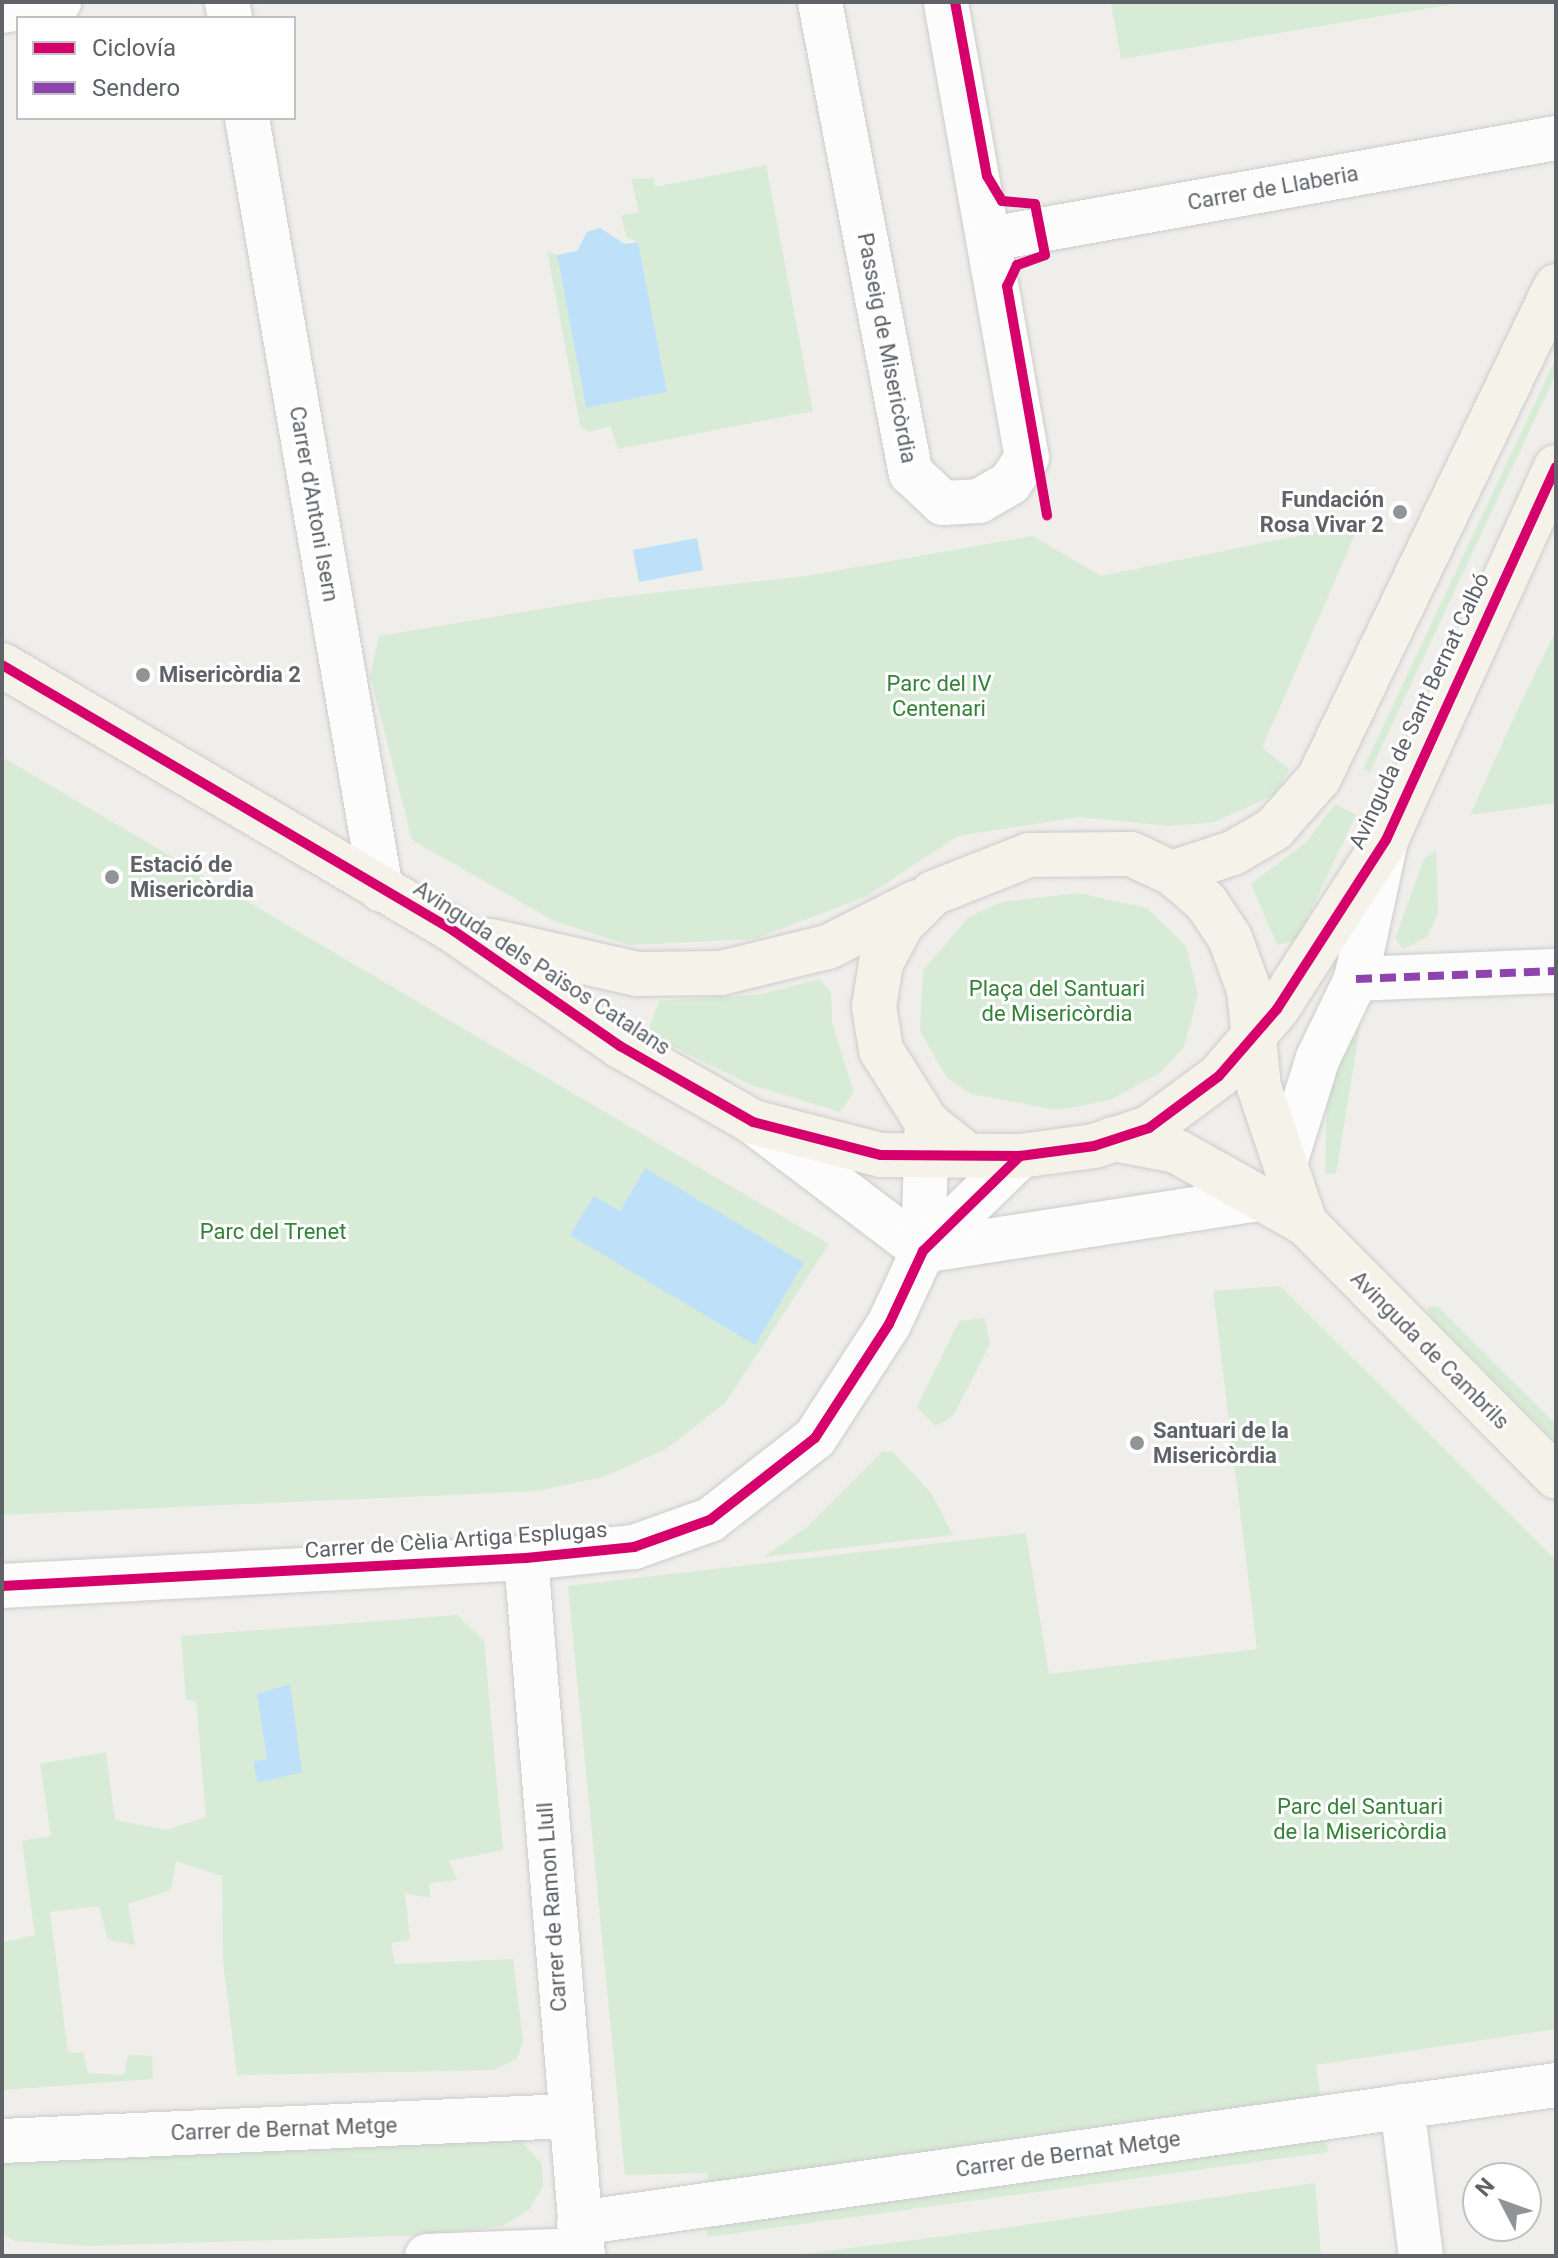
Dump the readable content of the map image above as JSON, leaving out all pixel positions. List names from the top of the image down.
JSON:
{
  "streets": {
    "main road": ["Avinguda de Sant Bernat Calbó", "Avinguda dels Països Catalans", "Avinguda de Cambrils"],
    "street": [
      "Carrer de Llaberia",
      "Passeig de Misericòrdia",
      "Carrer d'Antoni Isern",
      "Carrer de Cèlia Artiga Esplugas",
      "Carrer de Ramon Llull",
      "Carrer de Bernat Metge"
    ]
  },
  "crossings": [
    ["Carrer de Llaberia", "Passeig de Misericòrdia"],
    ["Carrer d'Antoni Isern", "Avinguda dels Països Catalans"],
    ["Avinguda de Sant Bernat Calbó", "Avinguda dels Països Catalans"],
    ["Avinguda dels Països Catalans", "Avinguda de Cambrils"],
    ["Avinguda dels Països Catalans", "Carrer de Cèlia Artiga Esplugas"],
    ["Carrer de Cèlia Artiga Esplugas", "Carrer de Ramon Llull"],
    ["Carrer de Ramon Llull", "Carrer de Bernat Metge"]
  ],
  "parks": [
    "Parc del IV Centenari",
    "Plaça del Santuari de Misericòrdia",
    "Parc del Trenet",
    "Parc del Santuari de la Misericòrdia"
  ],
  "places": [
    "Fundación Rosa Vivar 2",
    "Misericòrdia 2",
    "Estació de Misericòrdia",
    "Santuari de la Misericòrdia"
  ],
  "legend": ["Ciclovía", "Sendero"],
  "north": "top left"
}
